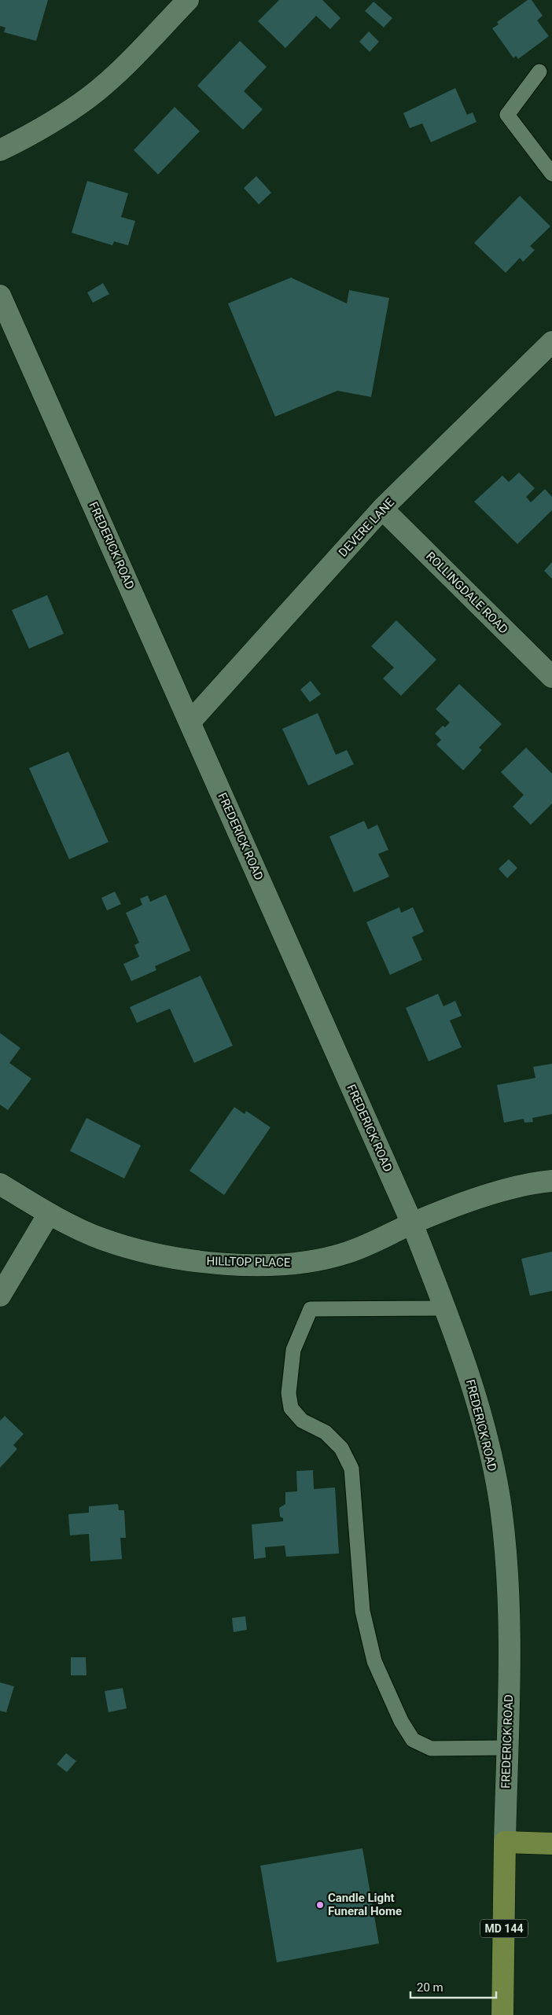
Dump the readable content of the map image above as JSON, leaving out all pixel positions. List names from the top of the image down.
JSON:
{
  "streets": {
    "main road": ["FREDERICK ROAD", "MD 144"],
    "street": ["DEVERE LANE", "ROLLINGDALE ROAD", "HILLTOP PLACE"]
  },
  "crossings": [
    ["DEVERE LANE", "FREDERICK ROAD"],
    ["DEVERE LANE", "ROLLINGDALE ROAD"],
    ["FREDERICK ROAD", "HILLTOP PLACE"]
  ],
  "places": ["Candle Light Funeral Home"],
  "scale_bar": "20 m"
}
